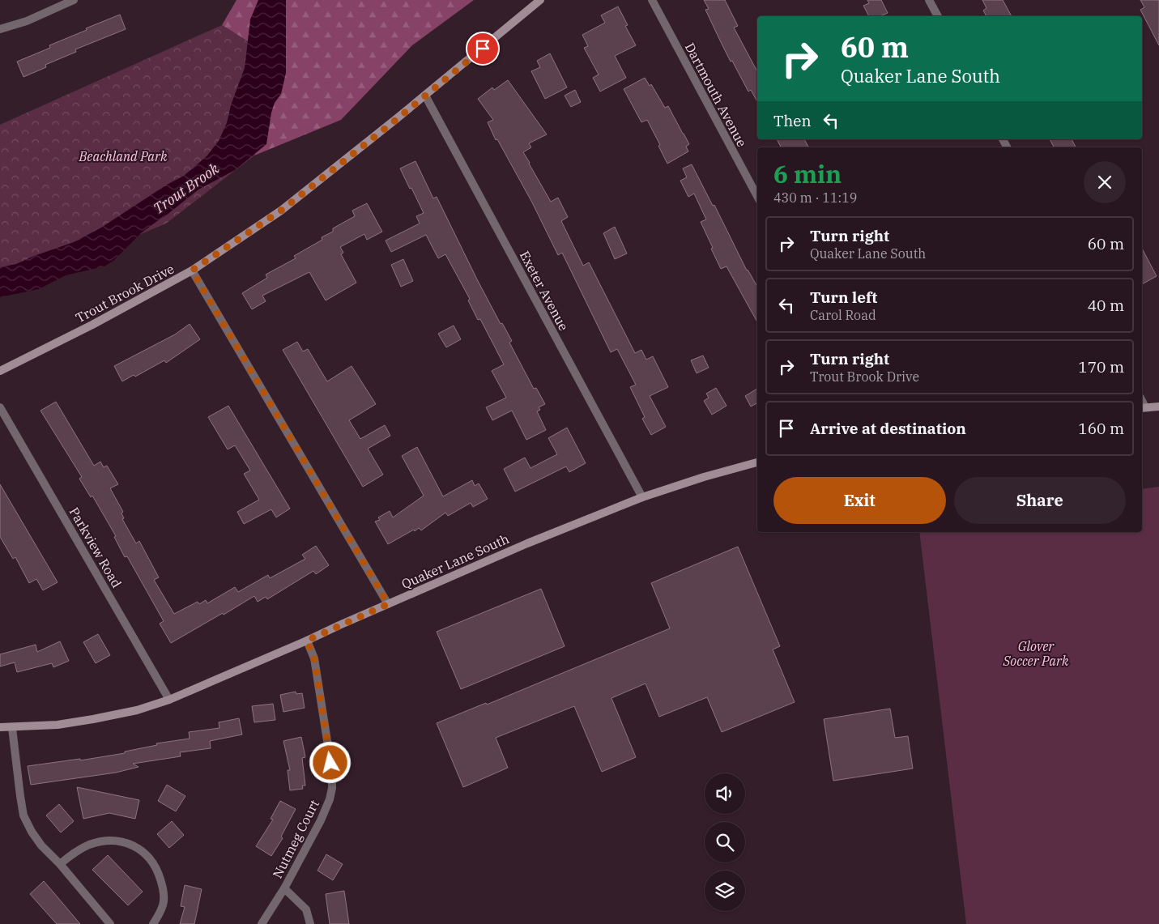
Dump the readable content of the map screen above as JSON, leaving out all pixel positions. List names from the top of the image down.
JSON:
{
  "streets": {
    "main road": ["Trout Brook Drive", "Quaker Lane South"],
    "street": [
      "Dartmouth Avenue",
      "Exeter Avenue",
      "Parkview Road",
      "Nutmeg Court"
    ]
  },
  "crossings": [
    ["Exeter Avenue", "Trout Brook Drive"],
    ["Exeter Avenue", "Quaker Lane South"],
    ["Parkview Road", "Quaker Lane South"],
    ["Quaker Lane South", "Nutmeg Court"]
  ],
  "water": ["Trout Brook"],
  "parks": ["Beachland Park", "Glover Soccer Park"],
  "page": {
    "turn": ["60 m", "Quaker Lane South"],
    "then": "Then",
    "heading": ["6 min", "430 m · 11:19"],
    "list": [
      {
        "name": "Turn right",
        "note": "Quaker Lane South",
        "value": "60 m"
      },
      {
        "name": "Turn left",
        "note": "Carol Road",
        "value": "40 m"
      },
      {
        "name": "Turn right",
        "note": "Trout Brook Drive",
        "value": "170 m"
      },
      {
        "name": "Arrive at destination",
        "value": "160 m"
      }
    ],
    "buttons": ["Exit", "Share"]
  }
}
